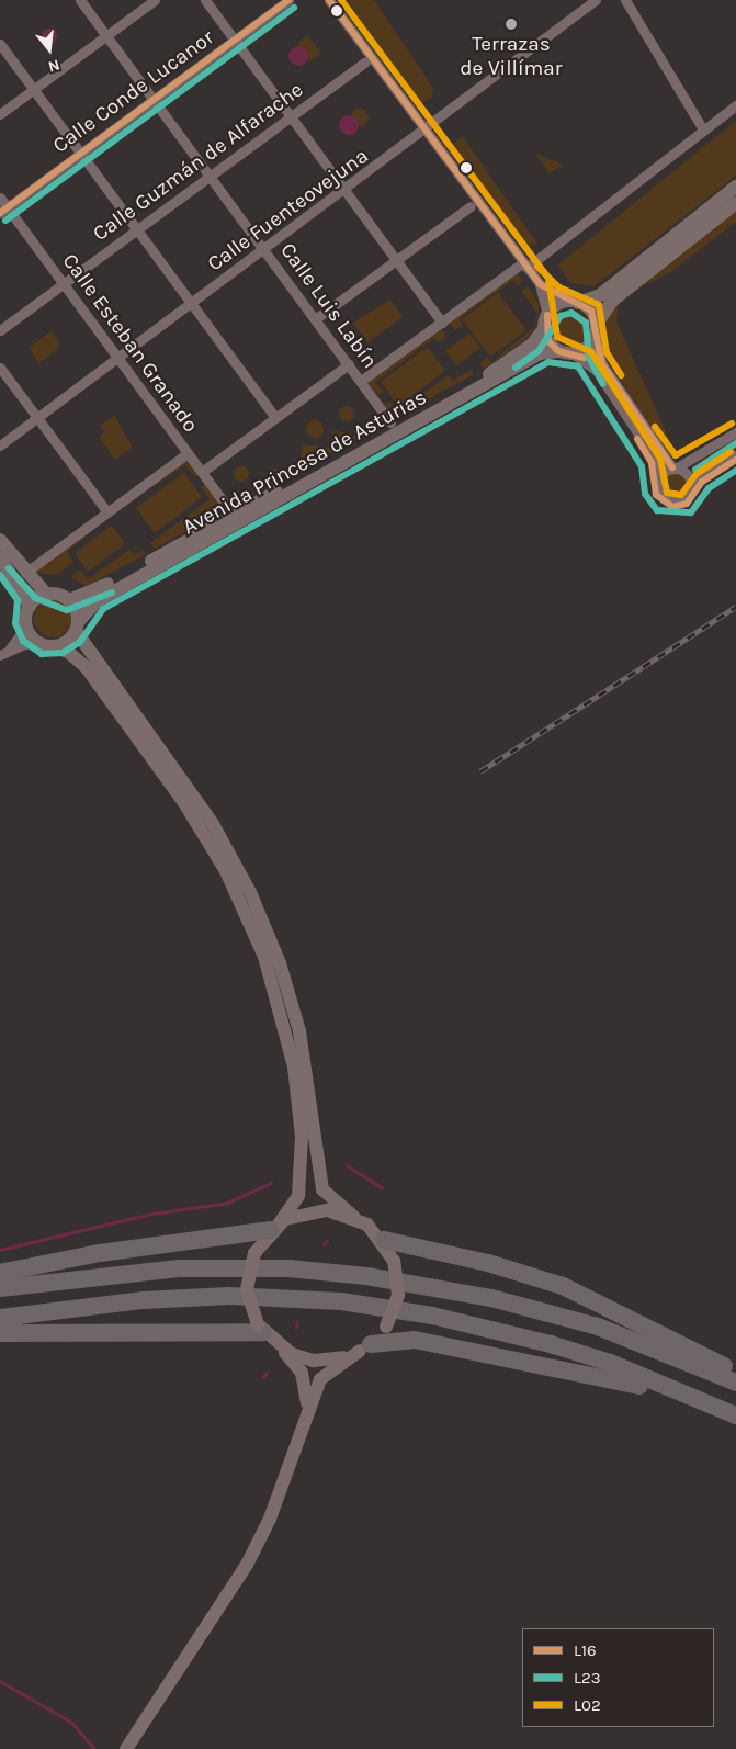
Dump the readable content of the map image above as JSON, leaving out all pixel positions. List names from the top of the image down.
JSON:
{
  "streets": {
    "main road": ["Avenida Princesa de Asturias"],
    "street": [
      "Calle Conde Lucanor",
      "Calle Guzmán de Alfarache",
      "Calle Fuenteovejuna",
      "Calle Luis Labín",
      "Calle Esteban Granado"
    ]
  },
  "crossings": [
    ["Calle Conde Lucanor", "Calle Luis Labín"],
    ["Calle Conde Lucanor", "Calle Esteban Granado"],
    ["Calle Guzmán de Alfarache", "Calle Luis Labín"],
    ["Calle Guzmán de Alfarache", "Calle Esteban Granado"],
    ["Calle Fuenteovejuna", "Calle Luis Labín"],
    ["Calle Fuenteovejuna", "Calle Esteban Granado"]
  ],
  "places": ["Terrazas de Villímar"],
  "lines": ["transit line L16", "transit line L02", "transit line L23"],
  "legend": ["L16", "L23", "L02"],
  "north": "bottom"
}
